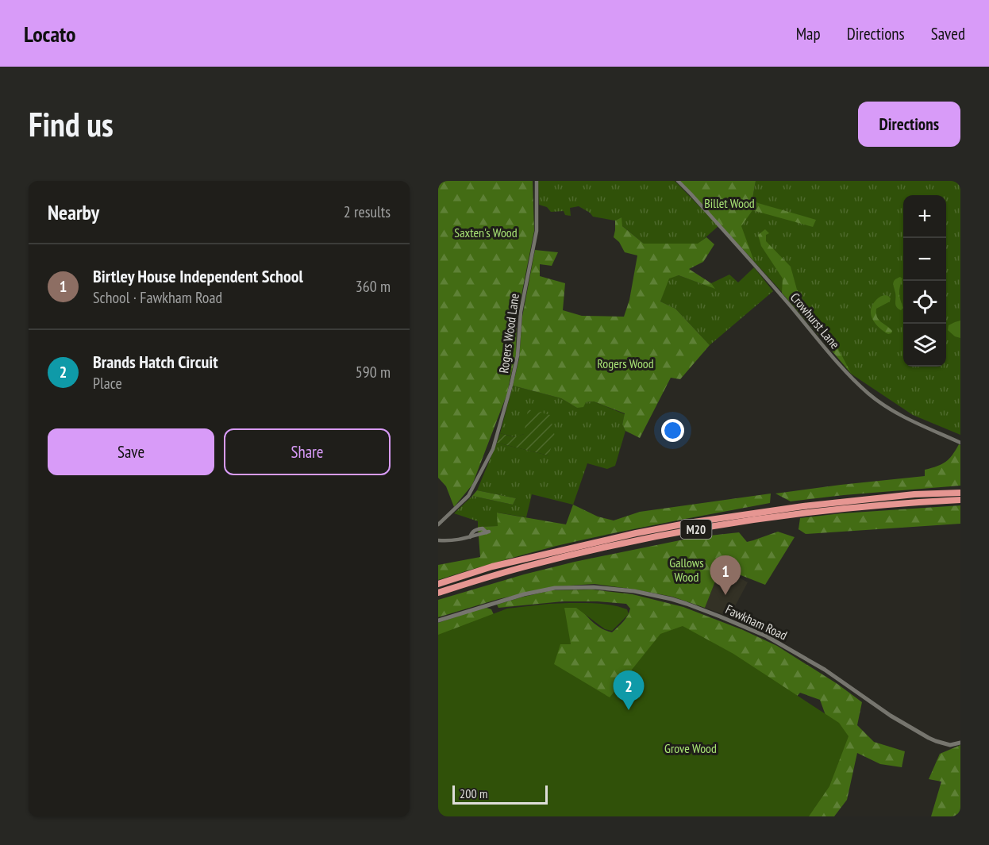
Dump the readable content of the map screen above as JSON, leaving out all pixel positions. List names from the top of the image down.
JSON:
{
  "streets": {
    "highway": ["M20"],
    "street": ["Crowhurst Lane", "Rogers Wood Lane", "Fawkham Road"]
  },
  "parks": [
    "Billet Wood",
    "Saxten's Wood",
    "Rogers Wood",
    "Gallows Wood",
    "Grove Wood"
  ],
  "scale_bar": "200 m",
  "page": {
    "header": "Locato",
    "nav": ["Map", "Directions", "Saved"],
    "buttons": [
      "Directions",
      ["Save", "Share"]
    ],
    "title": "Find us",
    "heading": ["Nearby", "2 results"],
    "map_buttons": ["+", "−"],
    "list": [
      {
        "mark": "1",
        "name": "Birtley House Independent School",
        "note": "School · Fawkham Road",
        "value": "360 m"
      },
      {
        "mark": "2",
        "name": "Brands Hatch Circuit",
        "note": "Place",
        "value": "590 m"
      }
    ],
    "pins": ["1", "2"],
    "scale": "200 m"
  }
}
